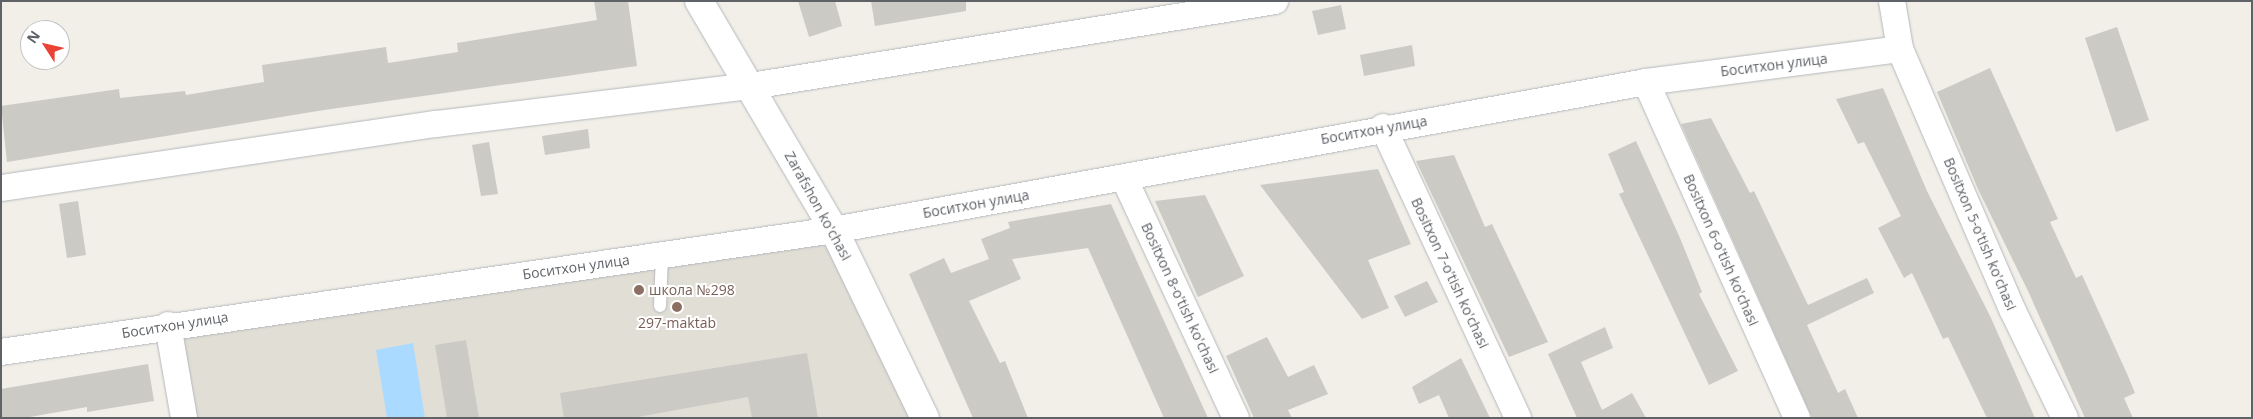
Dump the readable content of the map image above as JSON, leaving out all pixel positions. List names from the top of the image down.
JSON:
{
  "streets": {
    "street": [
      "Боситхон улица",
      "Zarafshon ko'chasi",
      "Bositxon 5-o'tish ko'chasi",
      "Bositxon 6-o'tish ko'chasi",
      "Bositxon 7-o'tish ko'chasi",
      "Bositxon 8-o'tish ko'chasi"
    ]
  },
  "crossings": [
    ["Боситхон улица", "Zarafshon ko'chasi"],
    ["Боситхон улица", "Bositxon 5-o'tish ko'chasi"],
    ["Боситхон улица", "Bositxon 6-o'tish ko'chasi"],
    ["Боситхон улица", "Bositxon 7-o'tish ko'chasi"],
    ["Боситхон улица", "Bositxon 8-o'tish ko'chasi"]
  ],
  "places": ["школа №298", "297-maktab"],
  "north": "top left"
}
